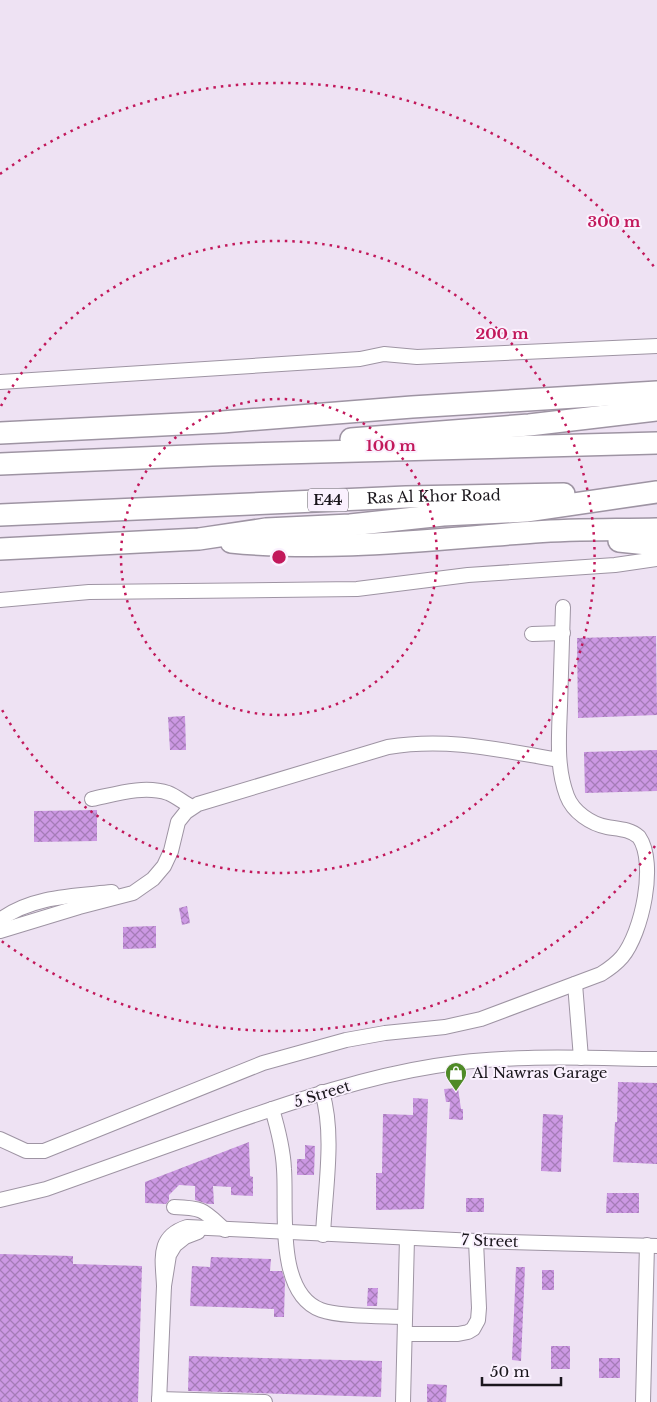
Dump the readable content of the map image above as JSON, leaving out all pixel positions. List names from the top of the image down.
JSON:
{
  "streets": {
    "highway": ["Ras Al Khor Road", "E44"],
    "street": ["5 Street", "7 Street"]
  },
  "places": {
    "shop": ["Al Nawras Garage"]
  },
  "scale_bar": "50 m",
  "rings": ["300 m", "200 m", "100 m"]
}
